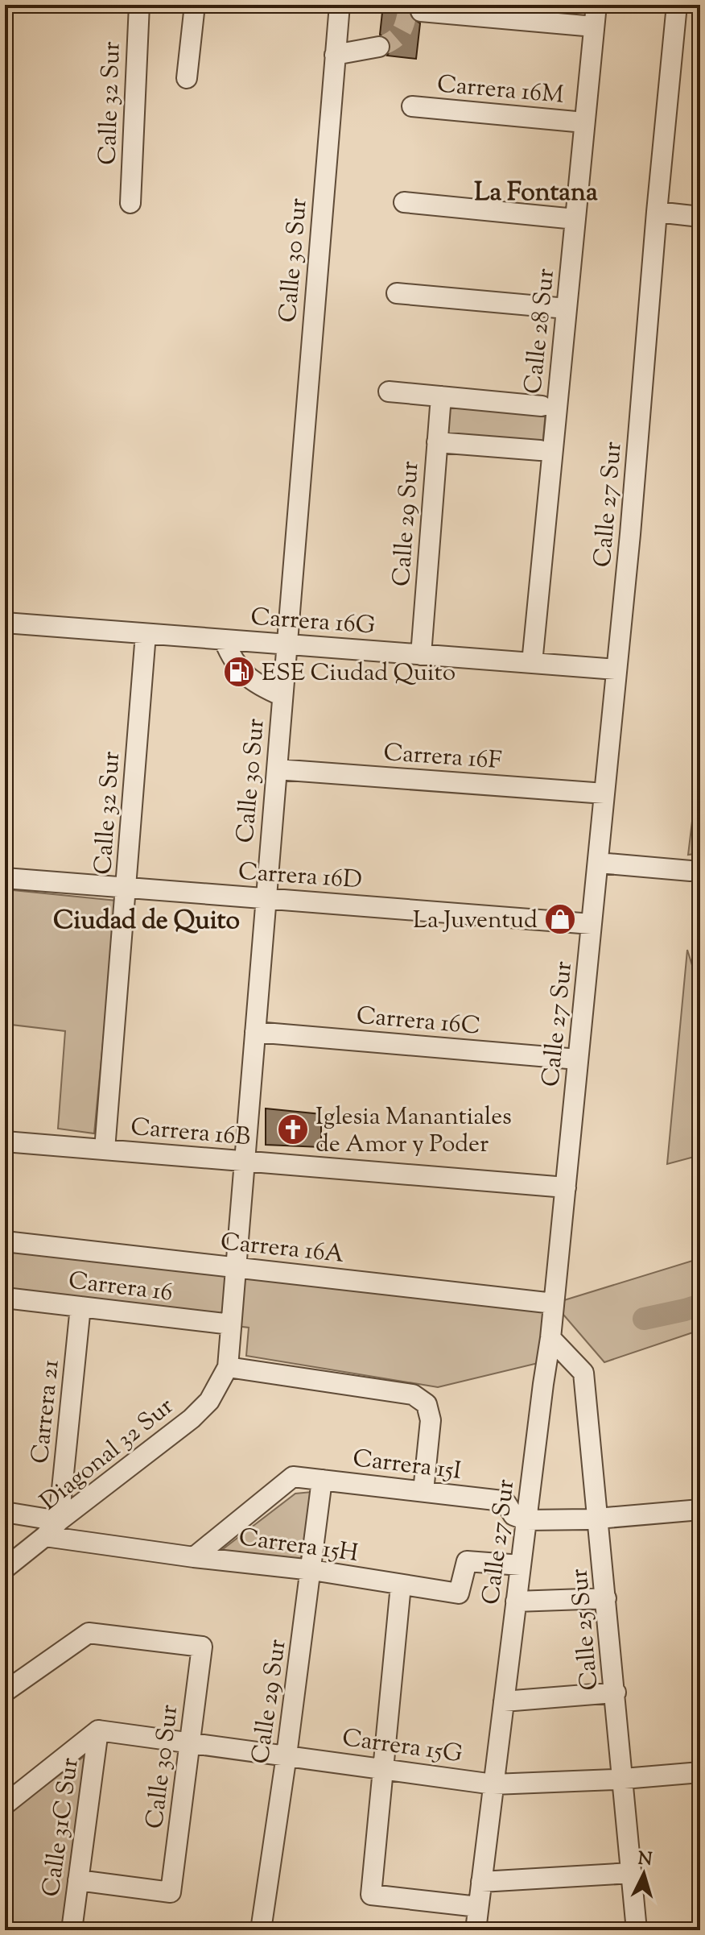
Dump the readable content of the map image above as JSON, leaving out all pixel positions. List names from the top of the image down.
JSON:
{
  "streets": {
    "street": [
      "Carrera 16M",
      "Calle 32 Sur",
      "Calle 30 Sur",
      "Calle 28 Sur",
      "Calle 27 Sur",
      "Calle 29 Sur",
      "Carrera 16G",
      "Carrera 16F",
      "Carrera 16D",
      "Carrera 16C",
      "Carrera 16B",
      "Carrera 16A",
      "Carrera 16",
      "Carrera 21",
      "Diagonal 32 Sur",
      "Carrera 15I",
      "Carrera 15H",
      "Calle 25 Sur",
      "Carrera 15G",
      "Calle 31C Sur"
    ]
  },
  "crossings": [
    ["Carrera 16M", "Calle 28 Sur"],
    ["Calle 32 Sur", "Carrera 16G"],
    ["Calle 32 Sur", "Carrera 16D"],
    ["Calle 32 Sur", "Carrera 16B"],
    ["Calle 30 Sur", "Carrera 16G"],
    ["Calle 30 Sur", "Carrera 16F"],
    ["Calle 30 Sur", "Carrera 16D"],
    ["Calle 30 Sur", "Carrera 16C"],
    ["Calle 30 Sur", "Carrera 16B"],
    ["Calle 30 Sur", "Carrera 16A"],
    ["Calle 30 Sur", "Carrera 16"],
    ["Calle 30 Sur", "Diagonal 32 Sur"],
    ["Calle 30 Sur", "Carrera 15G"],
    ["Calle 30 Sur", "Calle 31C Sur"],
    ["Calle 28 Sur", "Carrera 16G"],
    ["Calle 27 Sur", "Carrera 16G"],
    ["Calle 27 Sur", "Carrera 16F"],
    ["Calle 27 Sur", "Carrera 16D"],
    ["Calle 27 Sur", "Carrera 16C"],
    ["Calle 27 Sur", "Carrera 16B"],
    ["Calle 27 Sur", "Carrera 16A"],
    ["Calle 27 Sur", "Carrera 15I"],
    ["Calle 27 Sur", "Carrera 15H"],
    ["Calle 27 Sur", "Calle 25 Sur"],
    ["Calle 27 Sur", "Carrera 15G"],
    ["Calle 29 Sur", "Carrera 16G"],
    ["Calle 29 Sur", "Carrera 15I"],
    ["Calle 29 Sur", "Carrera 15H"],
    ["Calle 29 Sur", "Carrera 15G"],
    ["Carrera 16", "Carrera 21"],
    ["Carrera 21", "Diagonal 32 Sur"],
    ["Diagonal 32 Sur", "Carrera 15H"],
    ["Carrera 15I", "Carrera 15H"],
    ["Calle 25 Sur", "Carrera 15G"],
    ["Carrera 15G", "Calle 31C Sur"]
  ],
  "districts": ["La Fontana", "Ciudad de Quito"],
  "places": {
    "fuel station": ["ESE Ciudad Quito"],
    "shop": ["La Juventud"],
    "church": ["Iglesia Manantiales de Amor y Poder"]
  },
  "north": "top"
}
